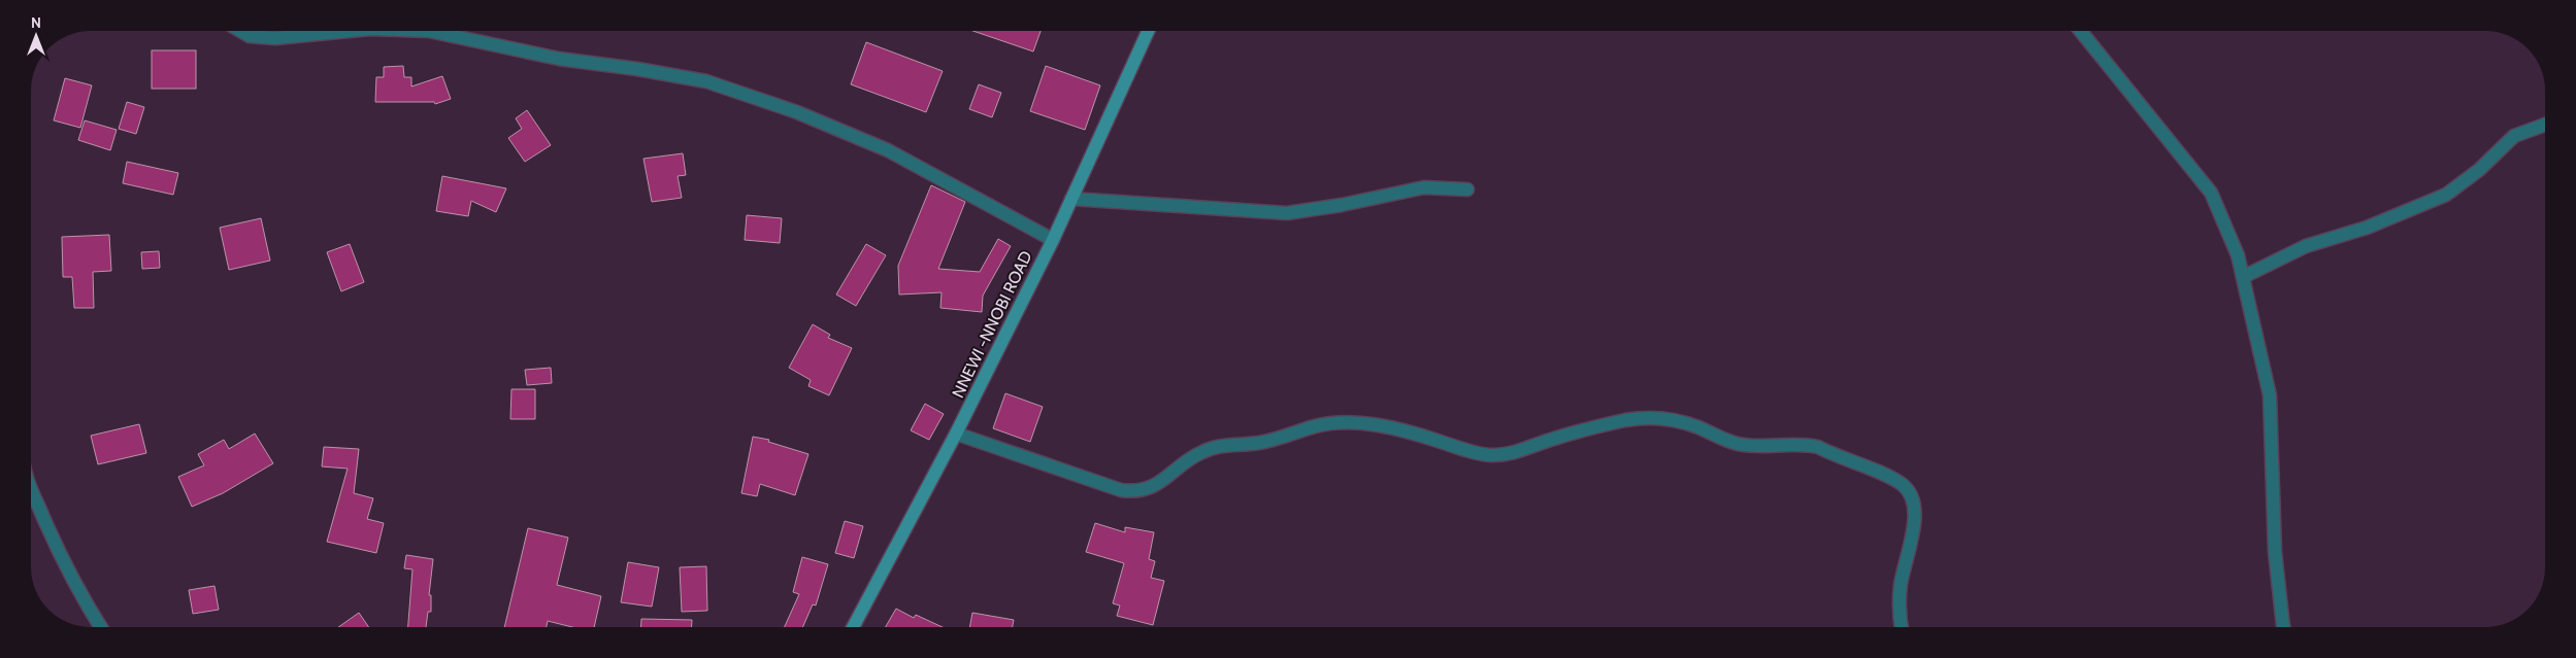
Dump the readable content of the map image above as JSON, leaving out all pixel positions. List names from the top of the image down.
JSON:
{
  "streets": {
    "main road": ["NNEWI -NNOBI ROAD"]
  },
  "north": "top"
}
